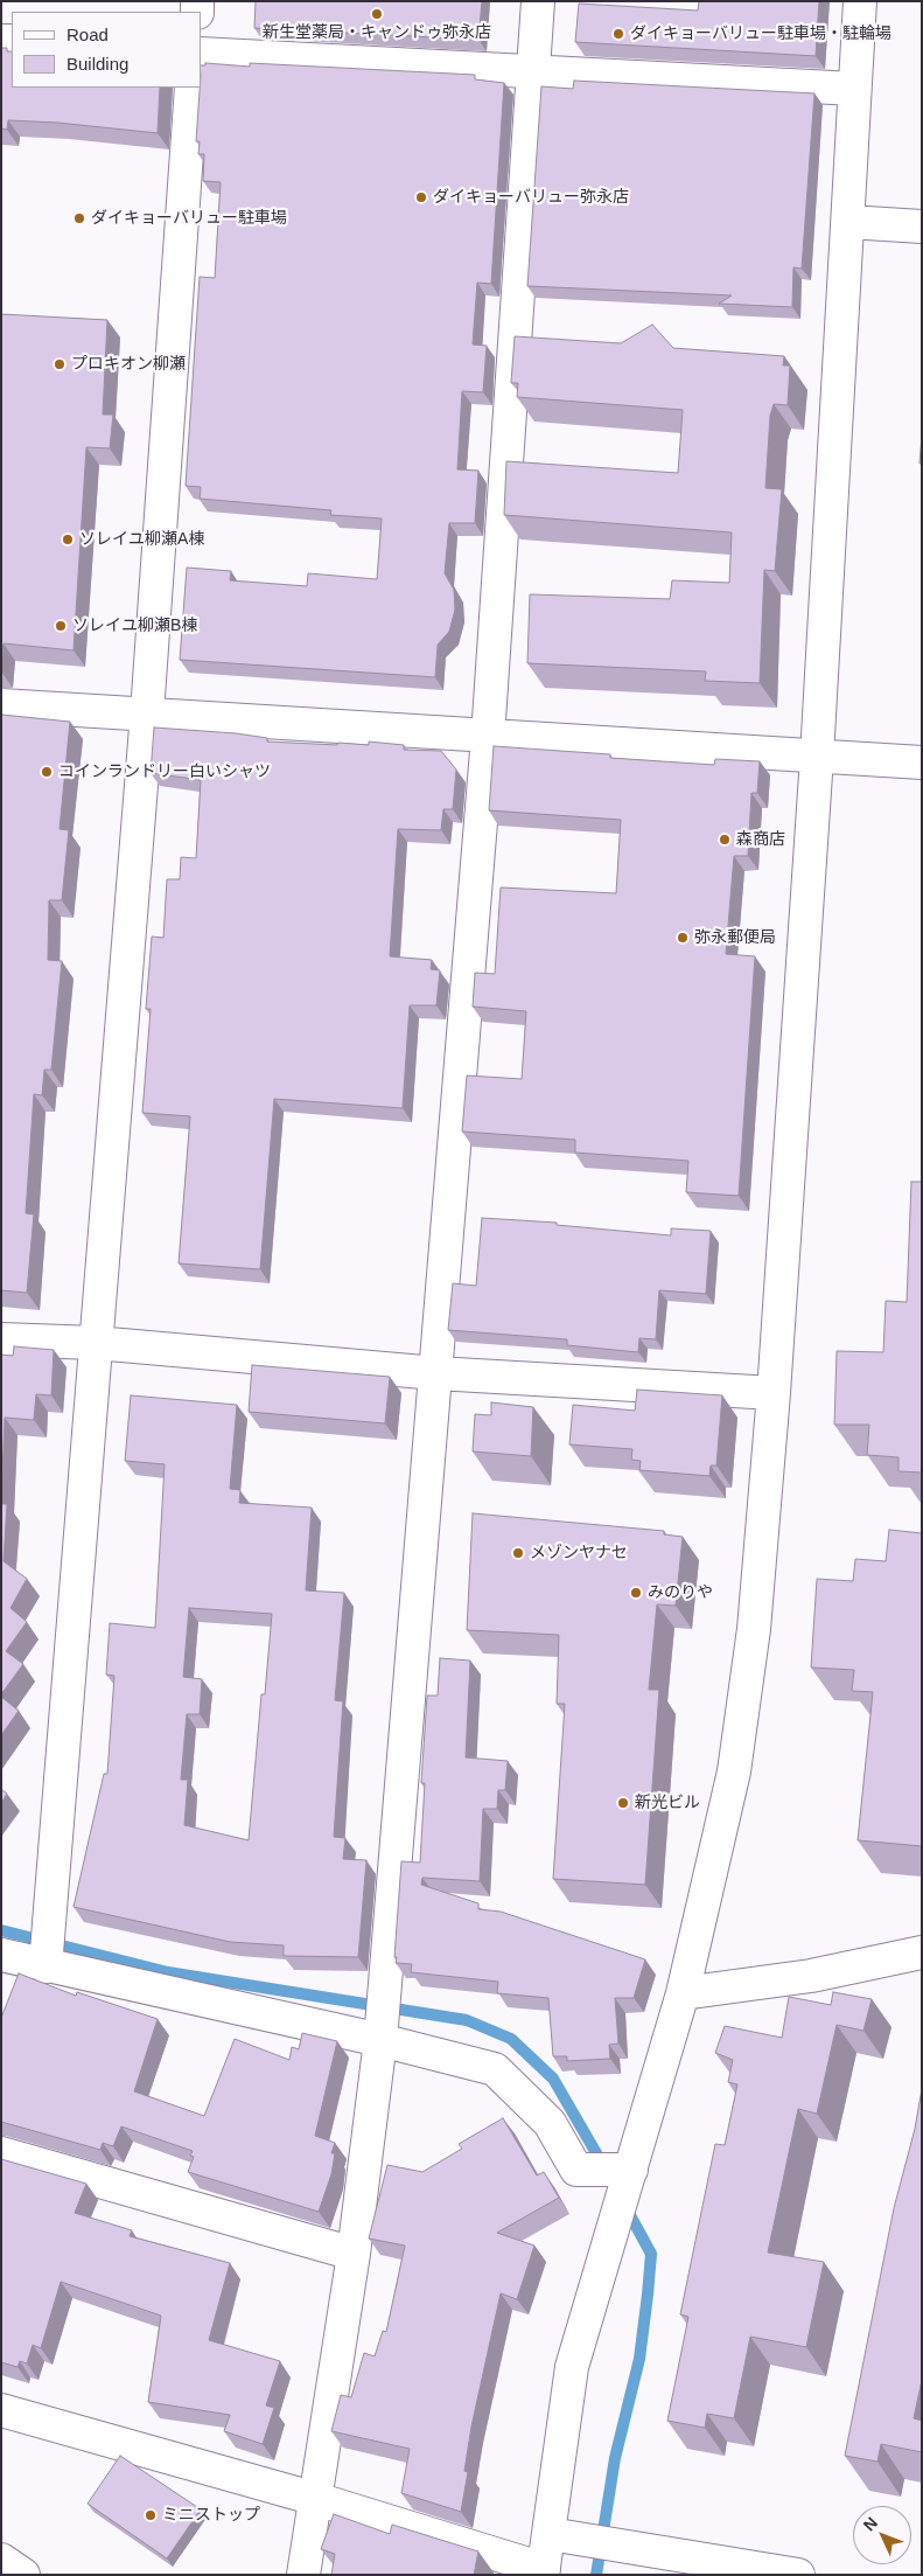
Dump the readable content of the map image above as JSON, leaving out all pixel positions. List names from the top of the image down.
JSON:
{
  "places": [
    "新生堂薬局・キャンドゥ弥永店",
    "ダイキョーバリュー駐車場・駐輪場",
    "ダイキョーバリュー弥永店",
    "ダイキョーバリュー駐車場",
    "プロキオン柳瀬",
    "ソレイユ柳瀬A棟",
    "ソレイユ柳瀬B棟",
    "コインランドリー白いシャツ",
    "森商店",
    "弥永郵便局",
    "メゾンヤナセ",
    "みのりや",
    "新光ビル",
    "ミニストップ"
  ],
  "legend": ["Road", "Building"],
  "north": "top left"
}
